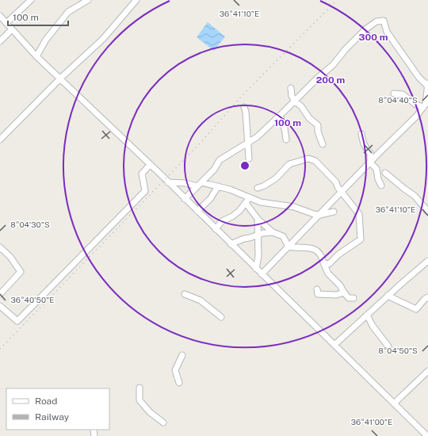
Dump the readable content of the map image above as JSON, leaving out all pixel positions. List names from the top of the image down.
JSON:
{
  "legend": ["Road", "Railway"],
  "scale_bar": "100 m",
  "coordinates": [
    "36°41'10\"E",
    "8°04'40\"S",
    "8°04'30\"S",
    "36°40'50\"E",
    "8°04'50\"S",
    "36°41'00\"E"
  ],
  "rings": ["300 m", "200 m", "100 m"]
}
